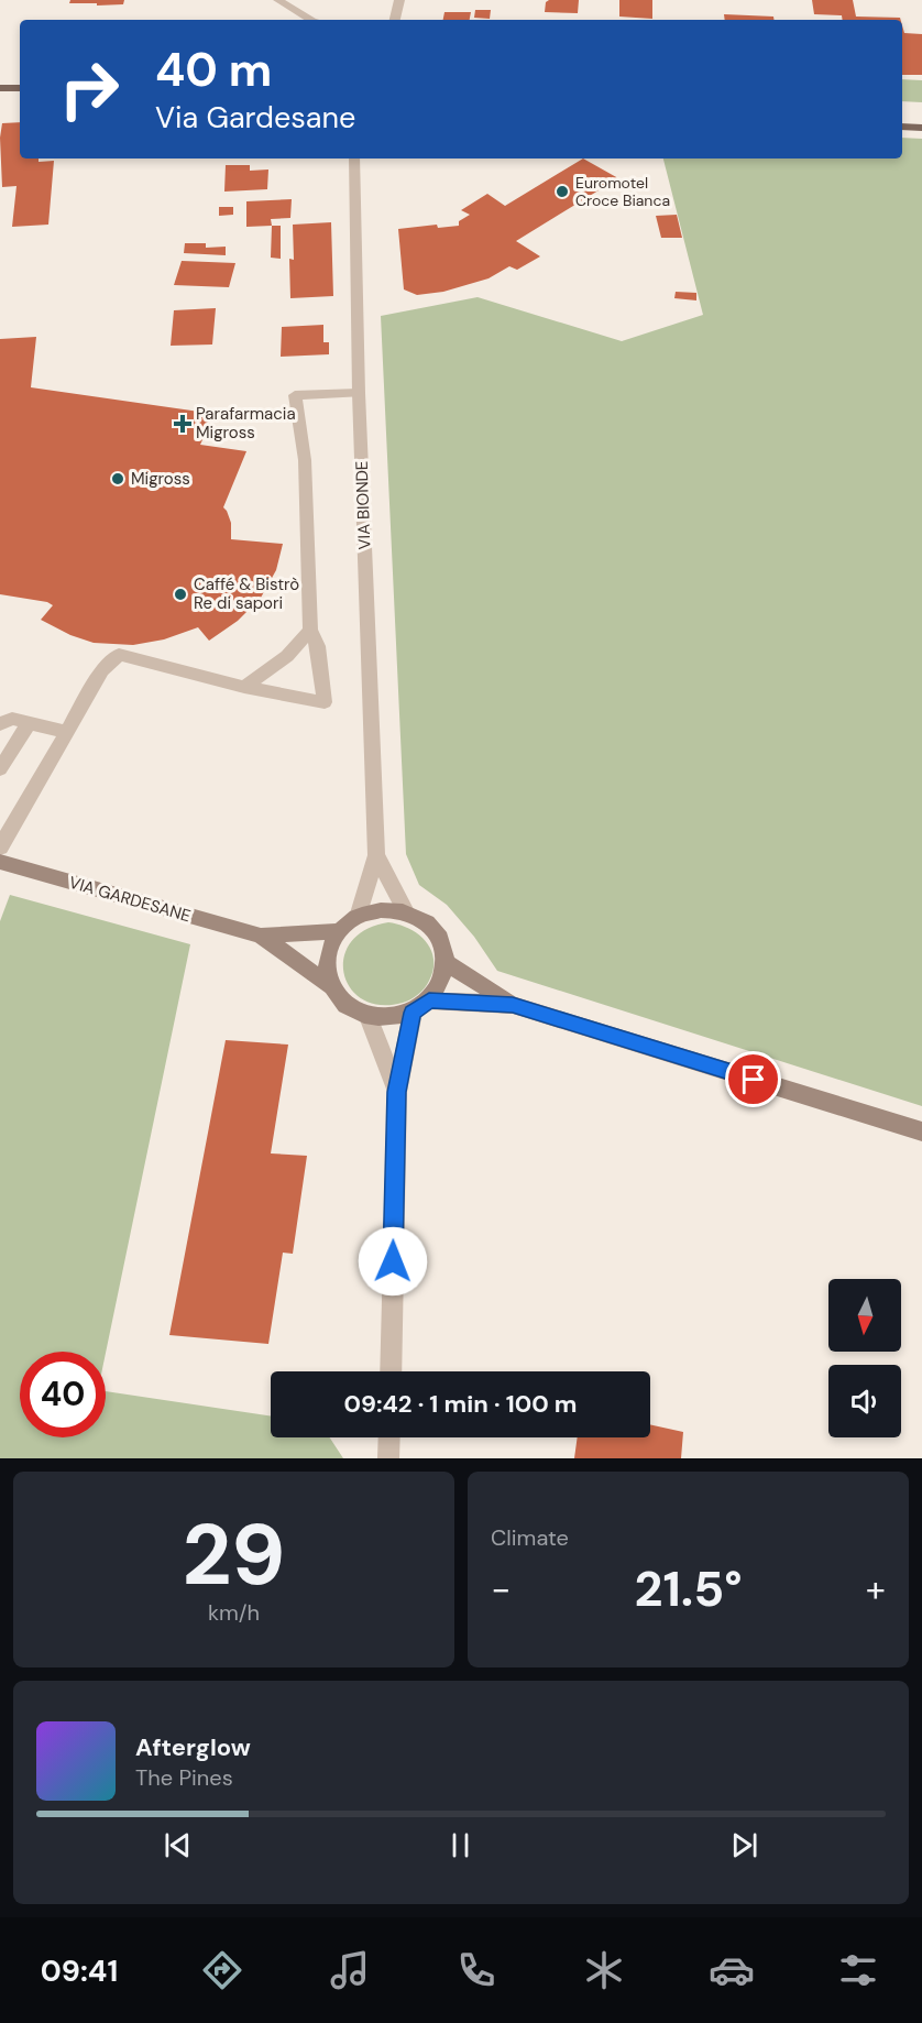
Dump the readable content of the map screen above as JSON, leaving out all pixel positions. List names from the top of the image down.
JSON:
{
  "streets": {
    "main road": ["VIA GARDESANE"],
    "street": ["VIA BIONDE"]
  },
  "crossings": [
    ["VIA BIONDE", "VIA GARDESANE"]
  ],
  "places": {
    "other": ["Euromotel Croce Bianca", "Migross", "Caffé & Bistrò Re di sapori"],
    "health": ["Parafarmacia Migross"]
  },
  "north": "bottom",
  "page": {
    "turn": ["40 m", "Via Gardesane"],
    "limit": "40",
    "trip": "09:42 · 1 min · 100 m",
    "tile": [
      ["29", "km/h"],
      "Climate"
    ],
    "heat": ["−", "21.5°", "+"],
    "song": ["Afterglow", "The Pines"],
    "tabs": "09:41"
  }
}
